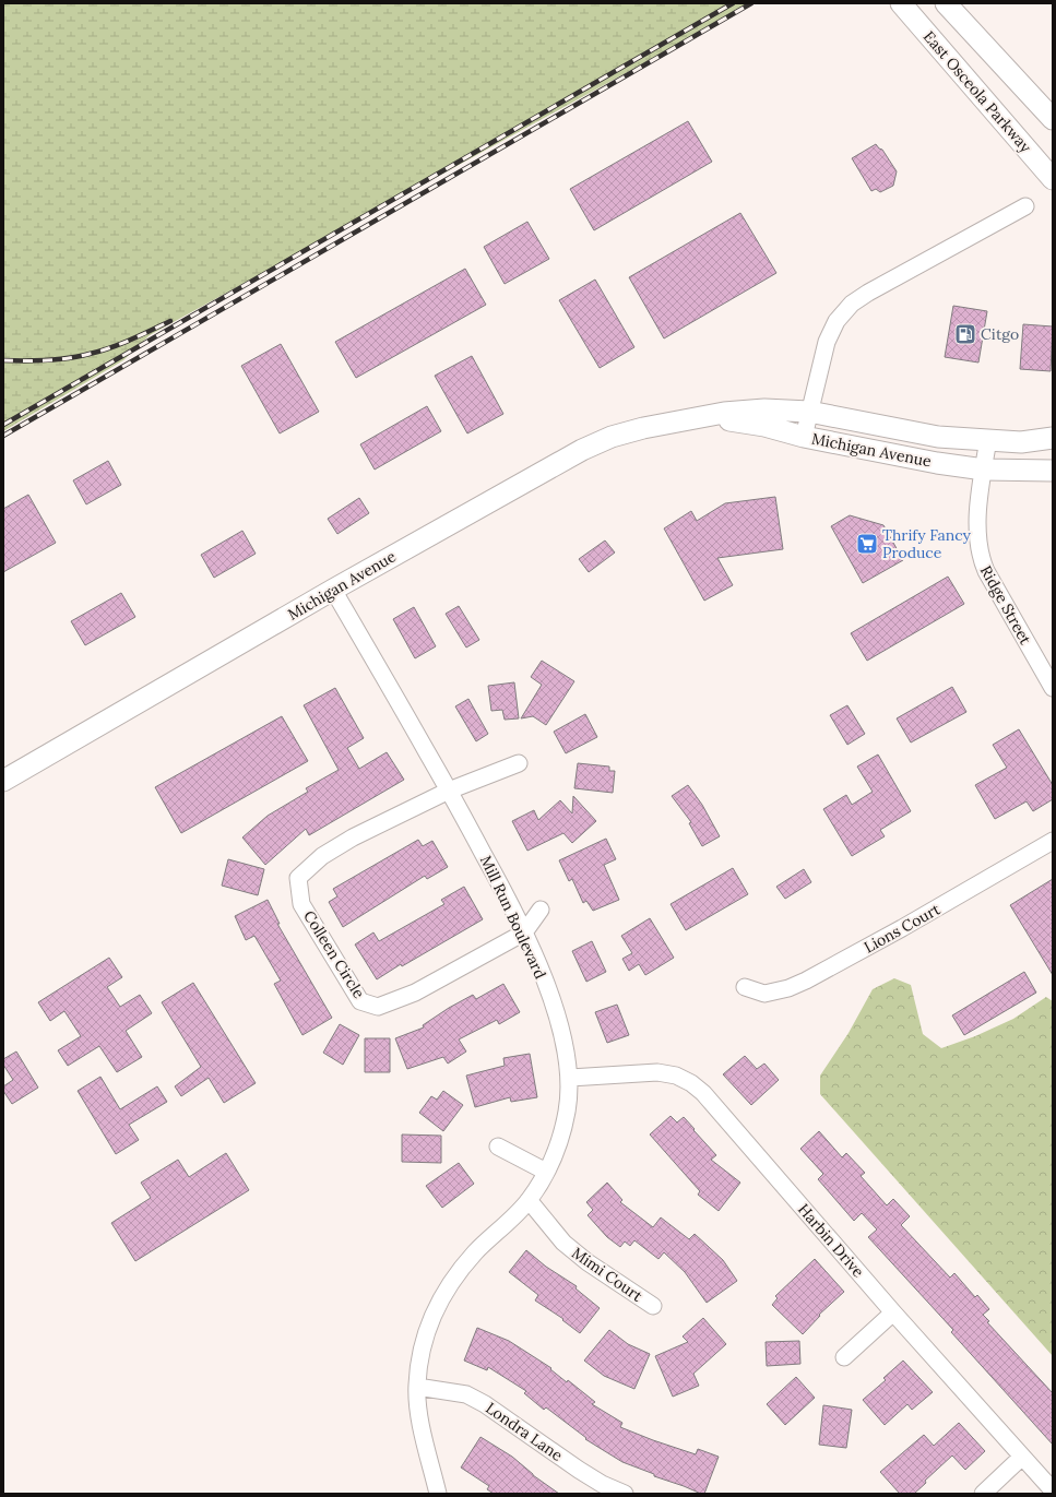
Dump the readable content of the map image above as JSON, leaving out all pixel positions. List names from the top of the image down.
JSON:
{
  "streets": {
    "main road": ["East Osceola Parkway", "Michigan Avenue"],
    "street": [
      "Ridge Street",
      "Mill Run Boulevard",
      "Lions Court",
      "Colleen Circle",
      "Harbin Drive",
      "Mimi Court",
      "Londra Lane"
    ]
  },
  "crossings": [
    ["Michigan Avenue", "Ridge Street"],
    ["Michigan Avenue", "Mill Run Boulevard"],
    ["Mill Run Boulevard", "Colleen Circle"],
    ["Mill Run Boulevard", "Harbin Drive"],
    ["Mill Run Boulevard", "Mimi Court"],
    ["Mill Run Boulevard", "Londra Lane"]
  ],
  "places": {
    "fuel station": ["Citgo"],
    "supermarket": ["Thrify Fancy Produce"]
  }
}
